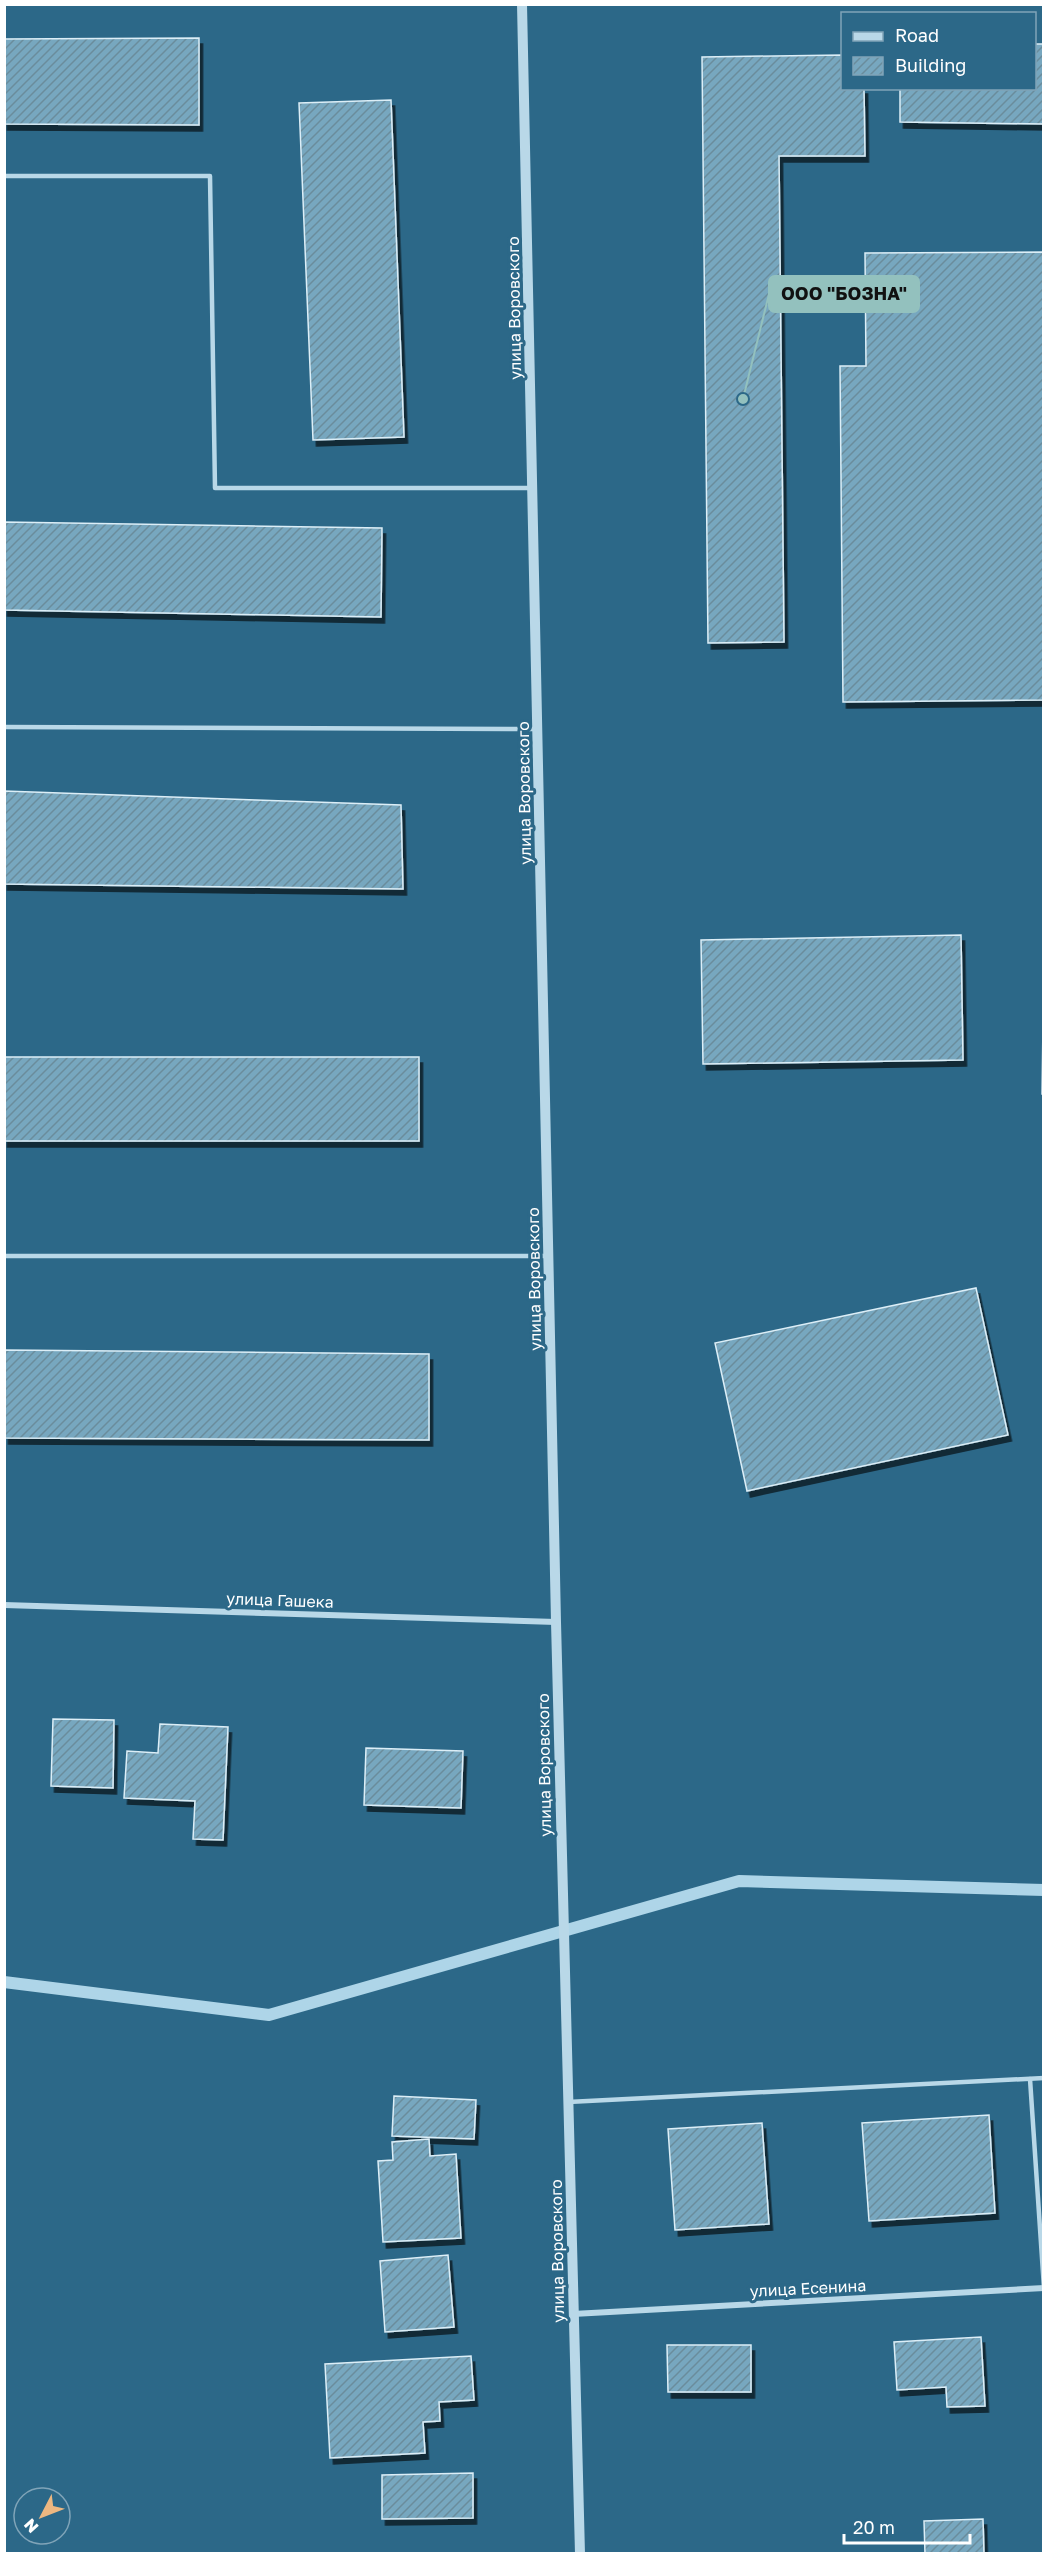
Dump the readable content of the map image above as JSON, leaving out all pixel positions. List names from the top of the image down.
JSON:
{
  "streets": {
    "street": ["улица Воровского", "улица Гашека", "улица Есенина"]
  },
  "crossings": [
    ["улица Воровского", "улица Гашека"],
    ["улица Воровского", "улица Есенина"]
  ],
  "places": ["ООО \"БОЗНА\""],
  "legend": ["Road", "Building"],
  "scale_bar": "20 m",
  "north": "bottom left"
}
